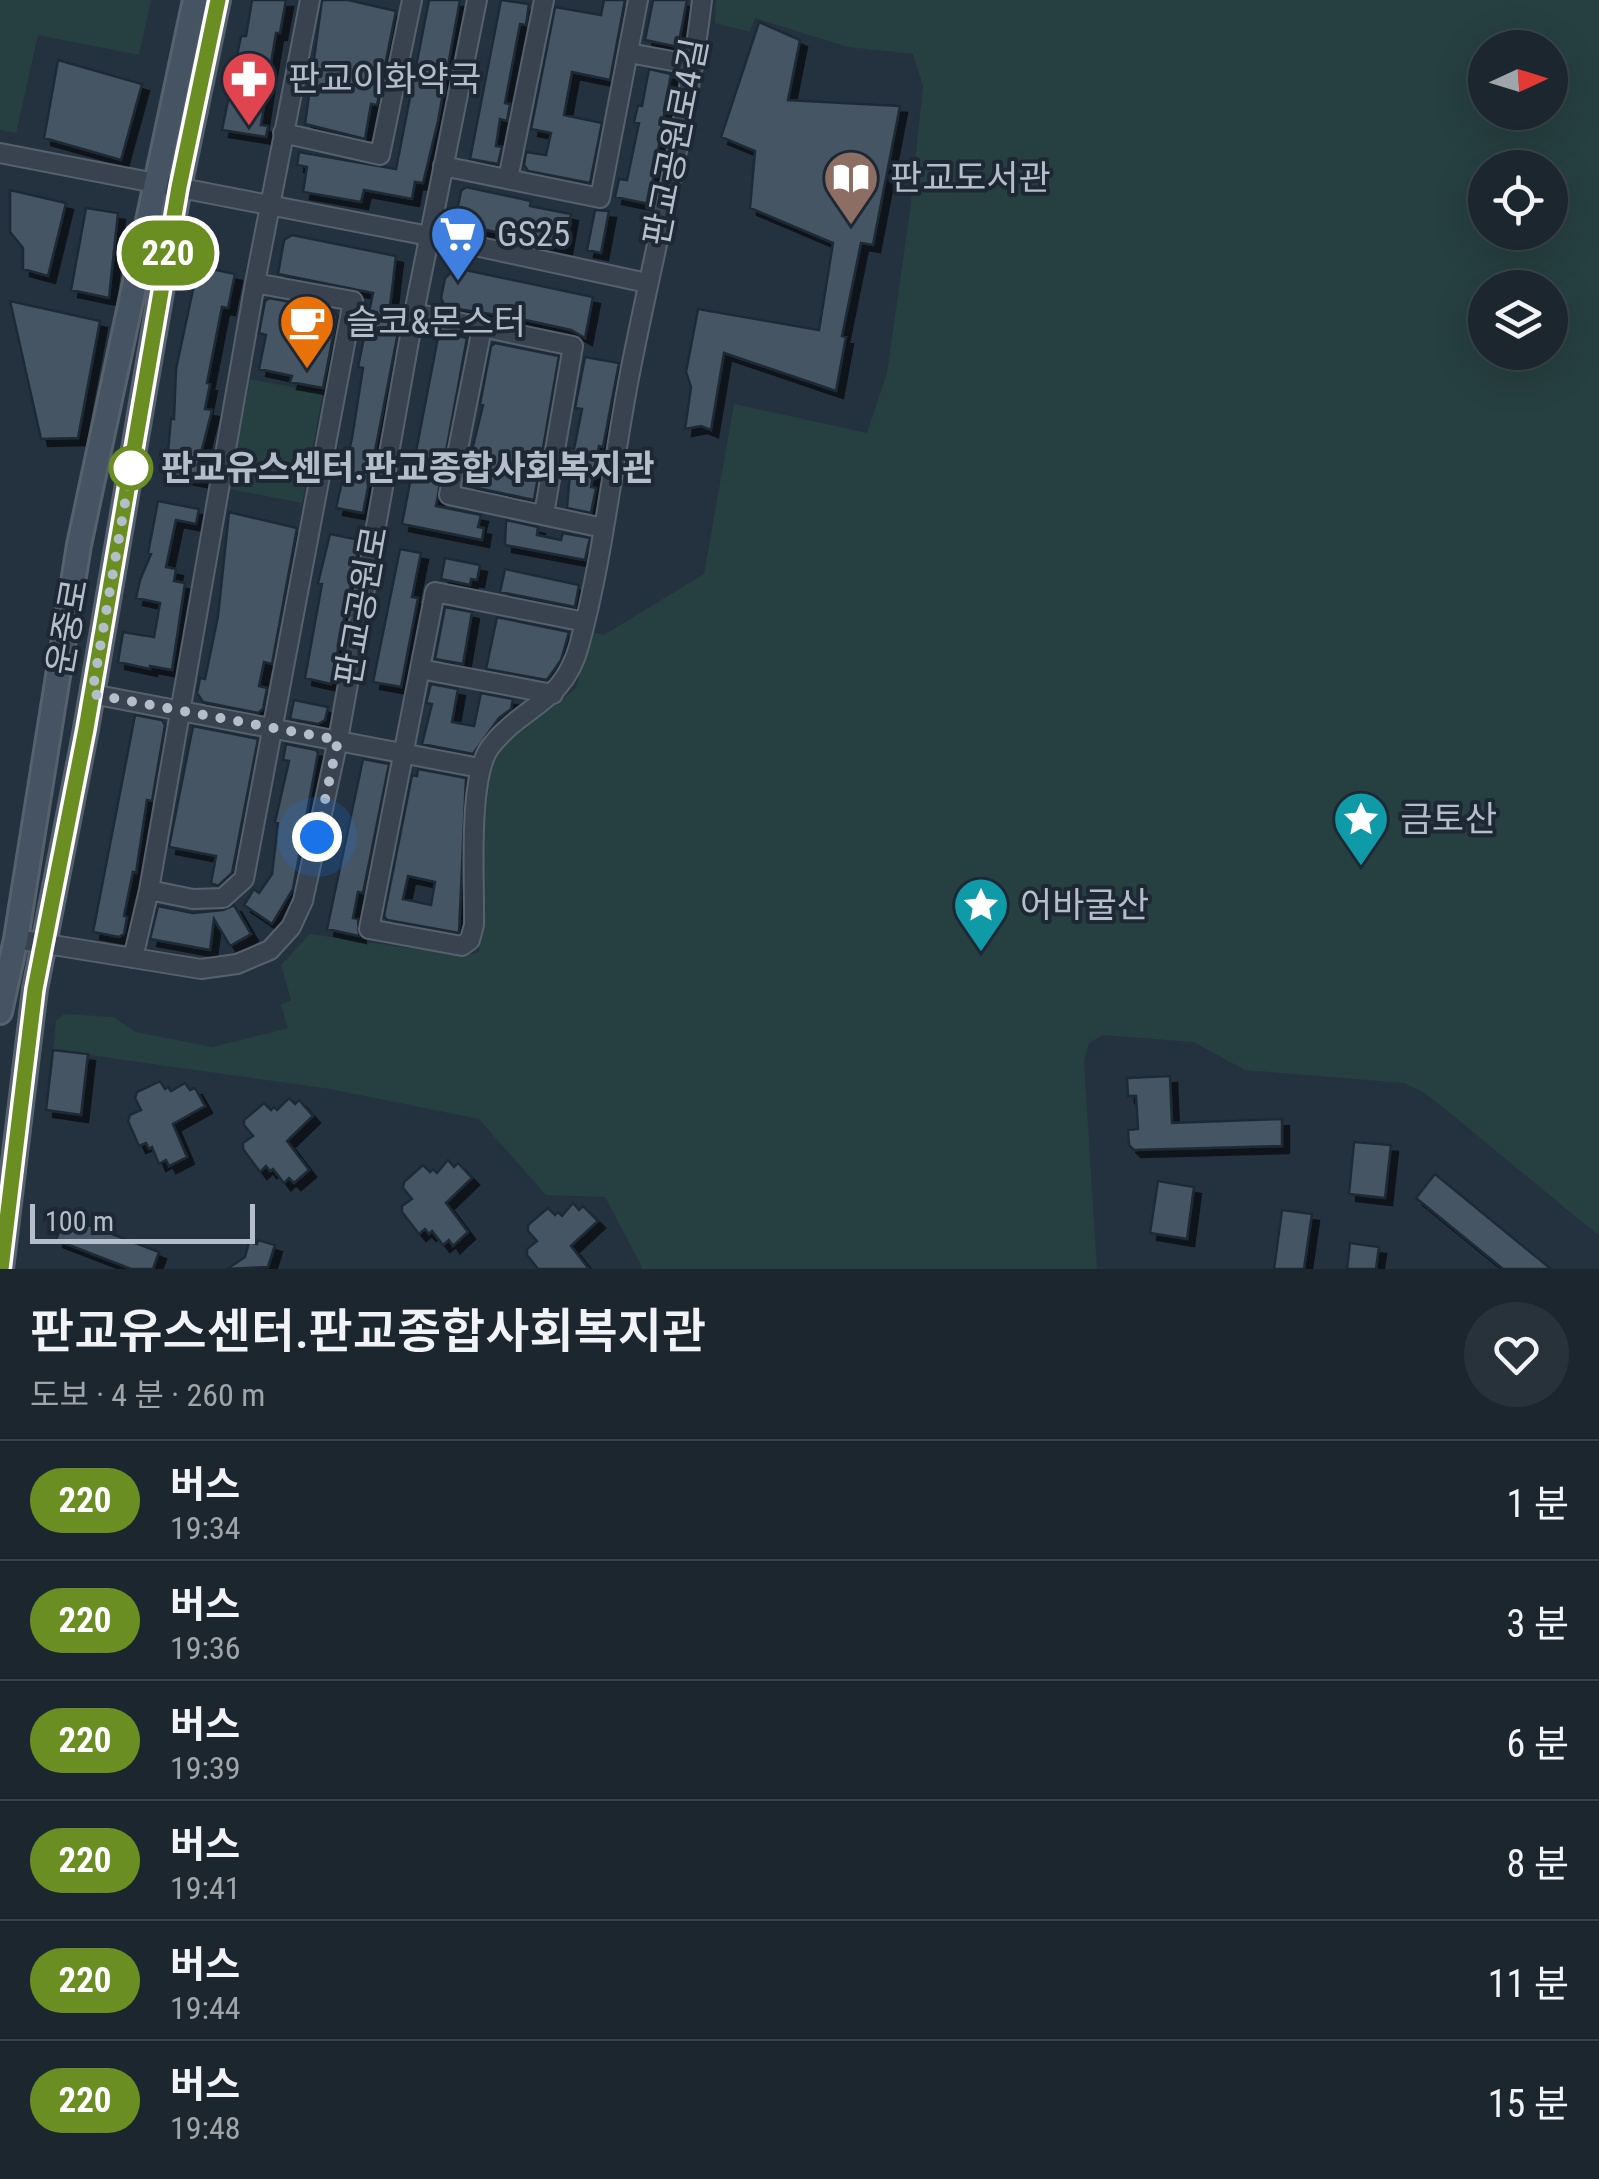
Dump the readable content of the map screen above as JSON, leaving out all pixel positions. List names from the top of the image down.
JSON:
{
  "streets": {
    "main road": ["운중로"],
    "street": ["판교공원로4길", "판교공원로"]
  },
  "crossings": [
    ["판교공원로", "운중로"]
  ],
  "places": {
    "pharmacy": ["판교이화약국"],
    "library": ["판교도서관"],
    "supermarket": ["GS25"],
    "cafe": ["슬코&몬스터"],
    "other": ["판교유스센터.판교종합사회복지관"],
    "place": ["금토산", "어바굴산"]
  },
  "lines": ["bus line 220"],
  "scale_bar": "100 m",
  "north": "right",
  "page": {
    "on_map": "220",
    "scale": "100 m",
    "heading": ["판교유스센터.판교종합사회복지관", "도보 · 4 분 · 260 m"],
    "list": [
      {
        "mark": "220",
        "name": "버스",
        "note": "19:34",
        "value": "1 분"
      },
      {
        "mark": "220",
        "name": "버스",
        "note": "19:36",
        "value": "3 분"
      },
      {
        "mark": "220",
        "name": "버스",
        "note": "19:39",
        "value": "6 분"
      },
      {
        "mark": "220",
        "name": "버스",
        "note": "19:41",
        "value": "8 분"
      },
      {
        "mark": "220",
        "name": "버스",
        "note": "19:44",
        "value": "11 분"
      },
      {
        "mark": "220",
        "name": "버스",
        "note": "19:48",
        "value": "15 분"
      }
    ]
  }
}
